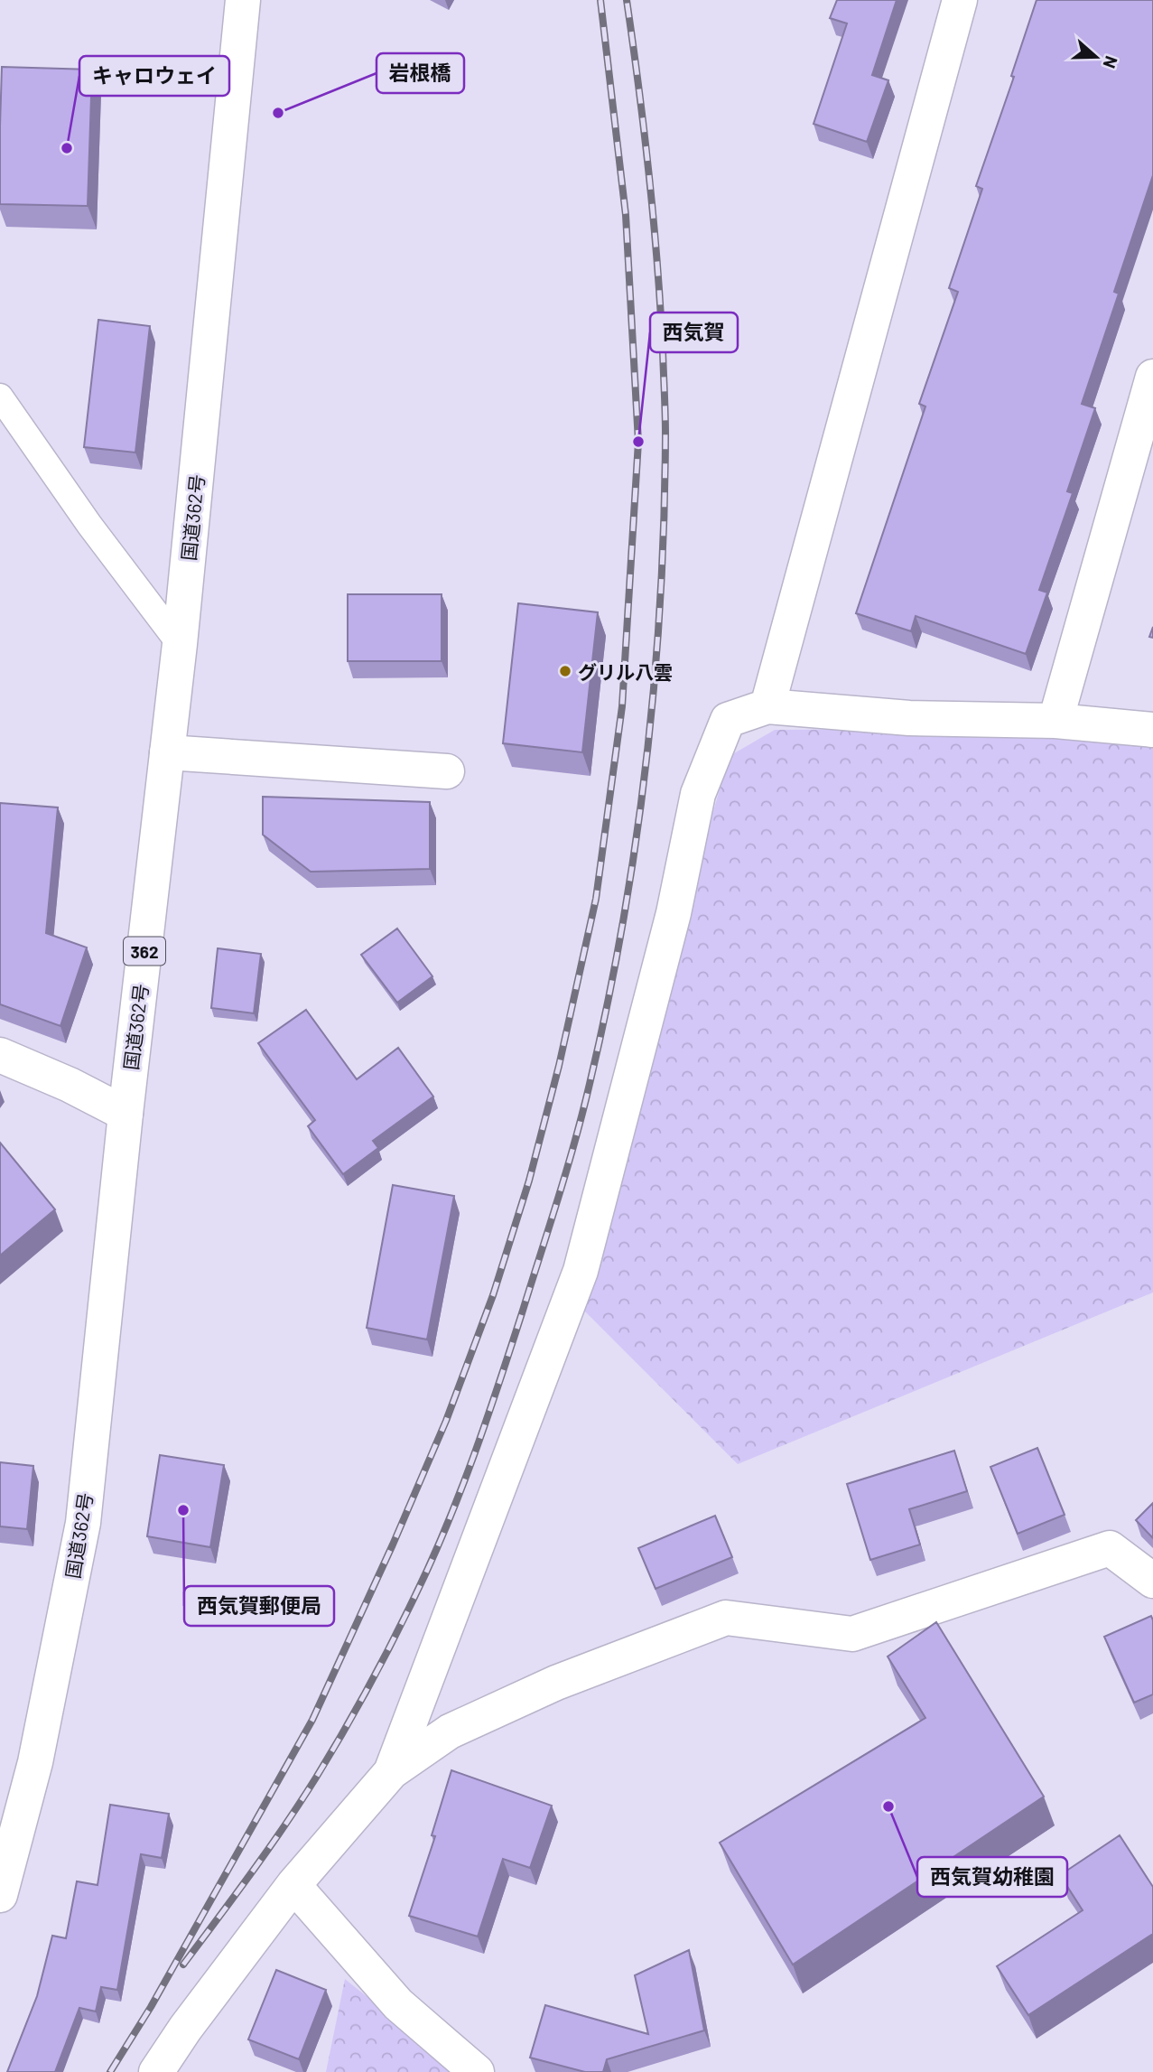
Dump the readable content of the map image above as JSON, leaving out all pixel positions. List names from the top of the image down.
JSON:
{
  "streets": {
    "main road": ["国道362号", "362"]
  },
  "places": [
    "岩根橋",
    "キャロウェイ",
    "西気賀",
    "グリル八雲",
    "西気賀郵便局",
    "西気賀幼稚園"
  ],
  "north": "right"
}
